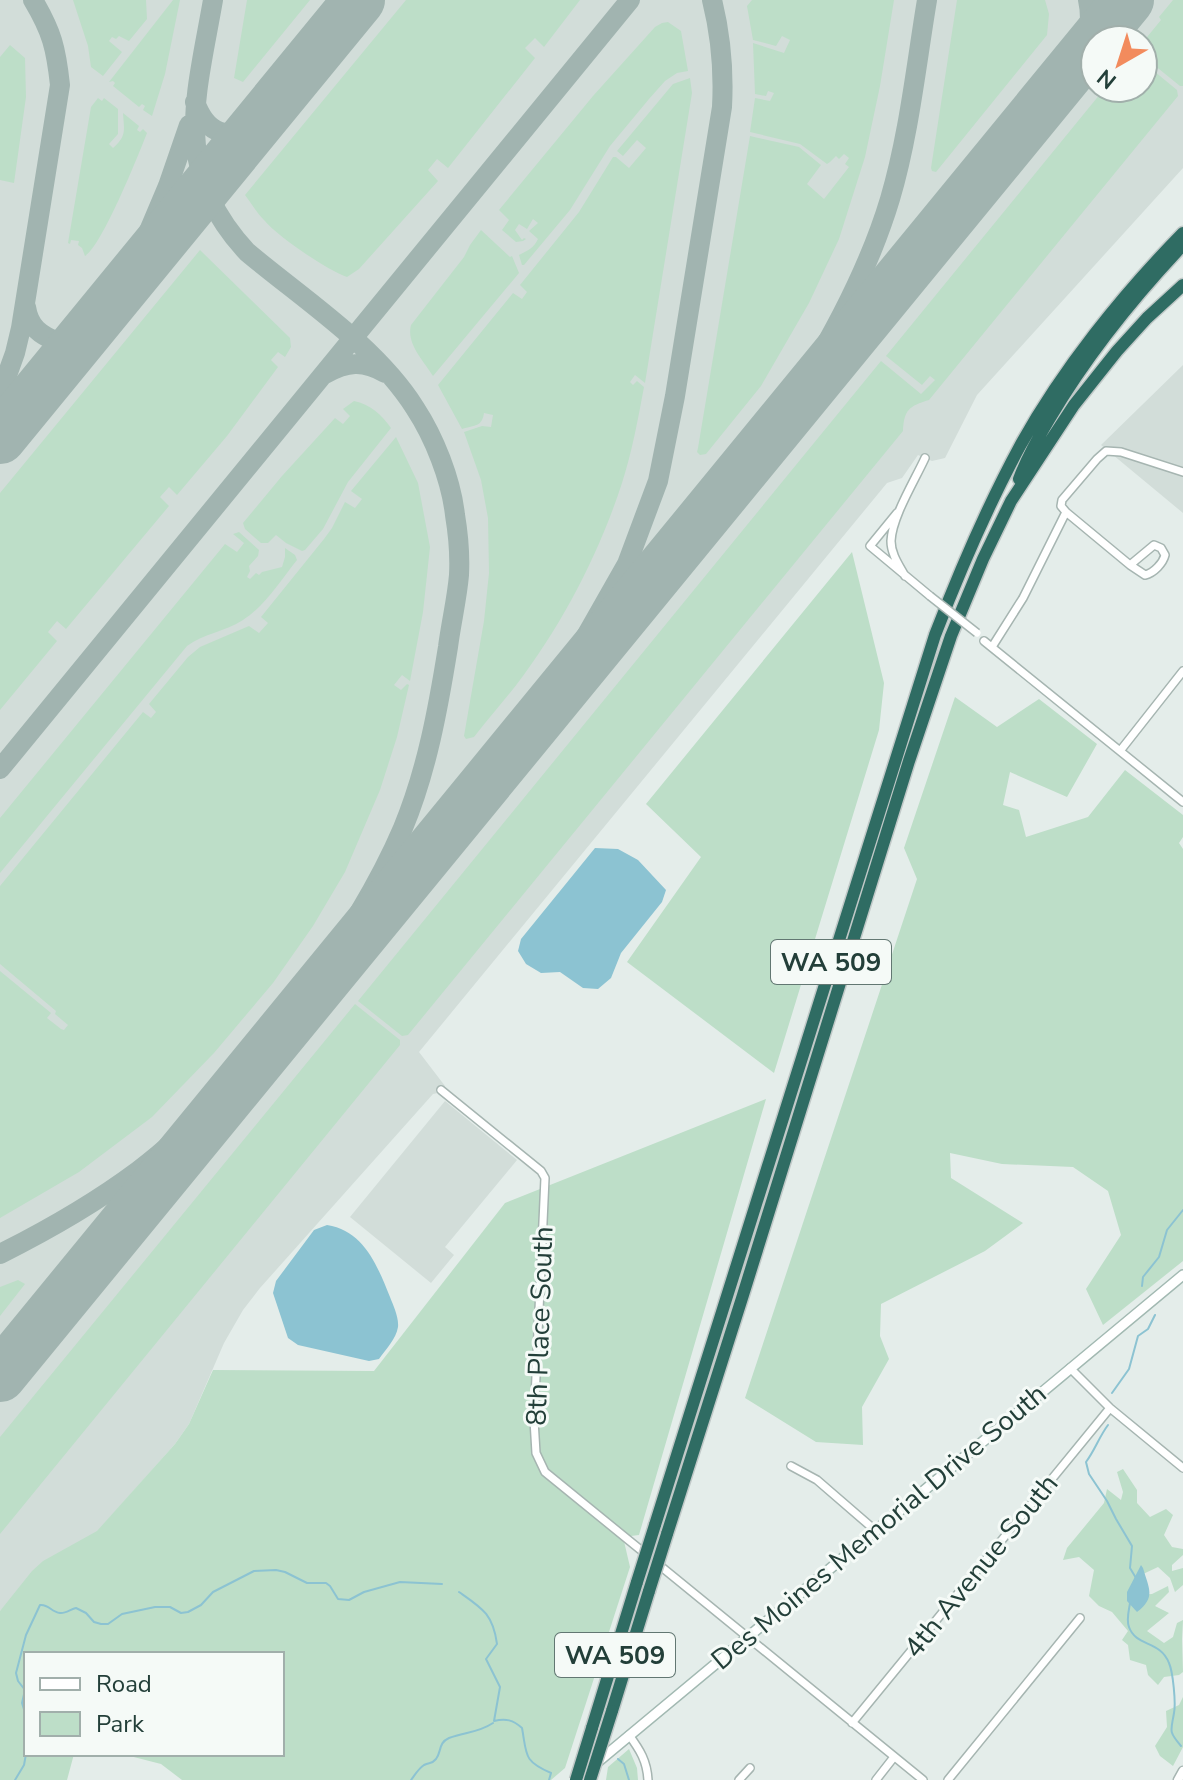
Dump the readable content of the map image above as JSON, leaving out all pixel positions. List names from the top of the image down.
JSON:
{
  "streets": {
    "highway": ["WA 509"],
    "main road": ["Des Moines Memorial Drive South"],
    "street": ["8th Place South", "4th Avenue South"]
  },
  "crossings": [
    ["WA 509", "Des Moines Memorial Drive South"],
    ["8th Place South", "Des Moines Memorial Drive South"]
  ],
  "legend": ["Road", "Park"],
  "north": "bottom left"
}
